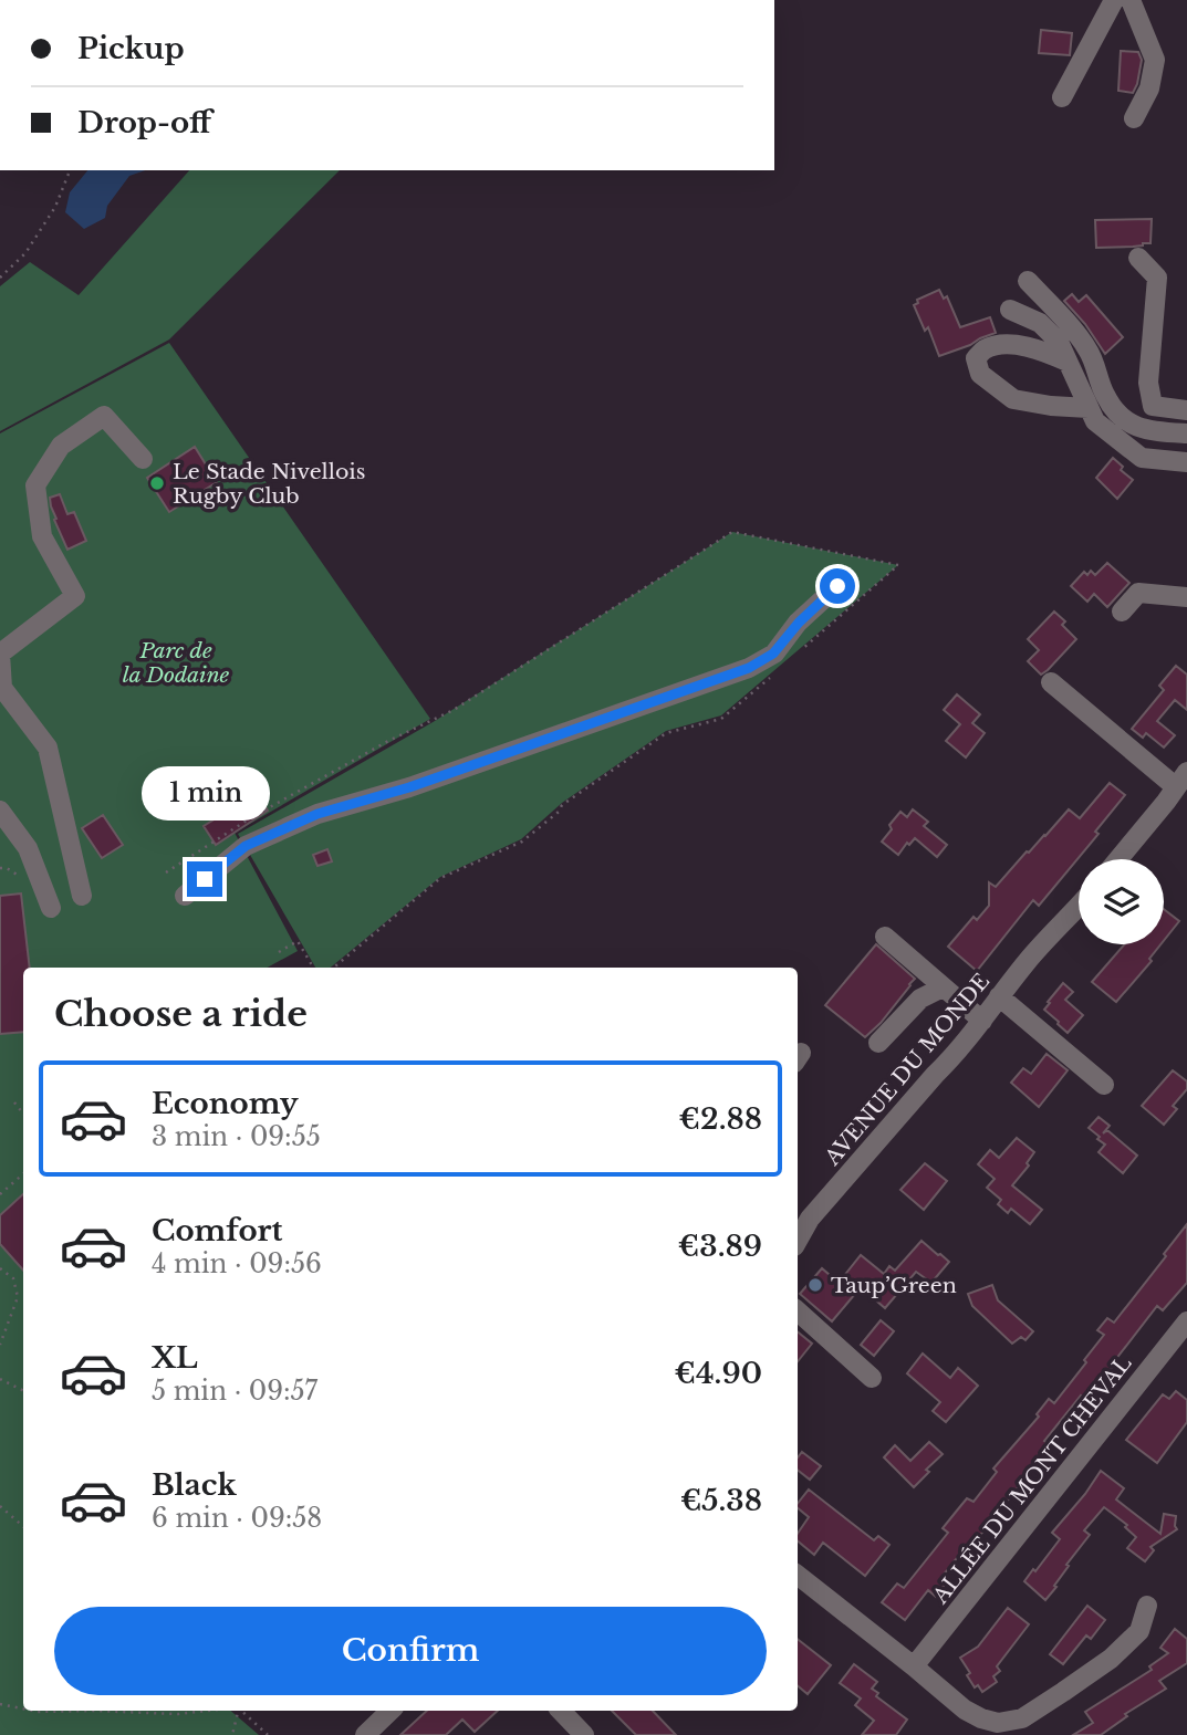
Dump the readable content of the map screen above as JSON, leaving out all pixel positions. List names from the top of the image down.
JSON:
{
  "streets": {
    "street": ["AVENUE DU MONDE", "ALLÉE DU MONT CHEVAL"]
  },
  "parks": ["Parc de la Dodaine"],
  "places": ["Le Stade Nivellois Rugby Club", "Taup’Green"],
  "page": {
    "banner": ["Pickup", "Drop-off"],
    "bubble": "1 min",
    "heading": "Choose a ride",
    "list": [
      {
        "name": "Economy",
        "note": "3 min · 09:55",
        "value": "€2.88"
      },
      {
        "name": "Comfort",
        "note": "4 min · 09:56",
        "value": "€3.89"
      },
      {
        "name": "XL",
        "note": "5 min · 09:57",
        "value": "€4.90"
      },
      {
        "name": "Black",
        "note": "6 min · 09:58",
        "value": "€5.38"
      }
    ],
    "buttons": "Confirm"
  }
}
